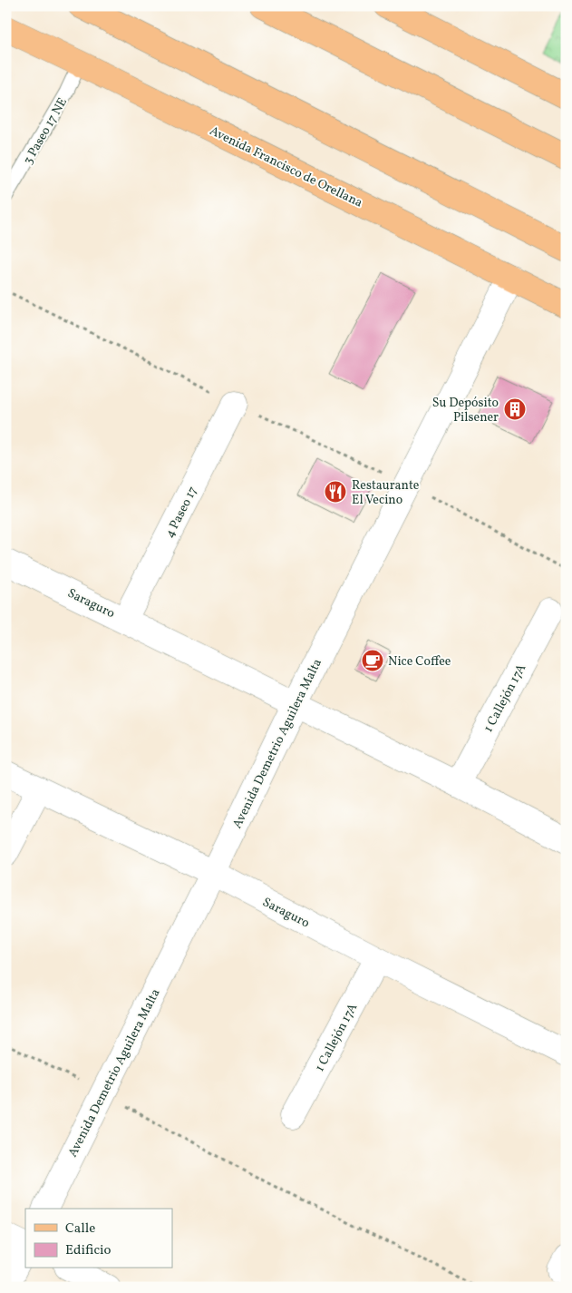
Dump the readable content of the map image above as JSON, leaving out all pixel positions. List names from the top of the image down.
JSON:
{
  "streets": {
    "main road": ["Avenida Francisco de Orellana"],
    "street": [
      "4 Paseo 17",
      "Saraguro",
      "1 Callejón 17A",
      "Avenida Demetrio Aguilera Malta"
    ],
    "lane": ["3 Paseo 17 NE"]
  },
  "crossings": [
    ["3 Paseo 17 NE", "Avenida Francisco de Orellana"],
    ["Avenida Francisco de Orellana", "Avenida Demetrio Aguilera Malta"],
    ["4 Paseo 17", "Saraguro"],
    ["Saraguro", "1 Callejón 17A"],
    ["Saraguro", "Avenida Demetrio Aguilera Malta"]
  ],
  "places": {
    "building": ["Su Depósito Pilsener"],
    "restaurant": ["Restaurante El Vecino"],
    "cafe": ["Nice Coffee"]
  },
  "legend": ["Calle", "Edificio"]
}
